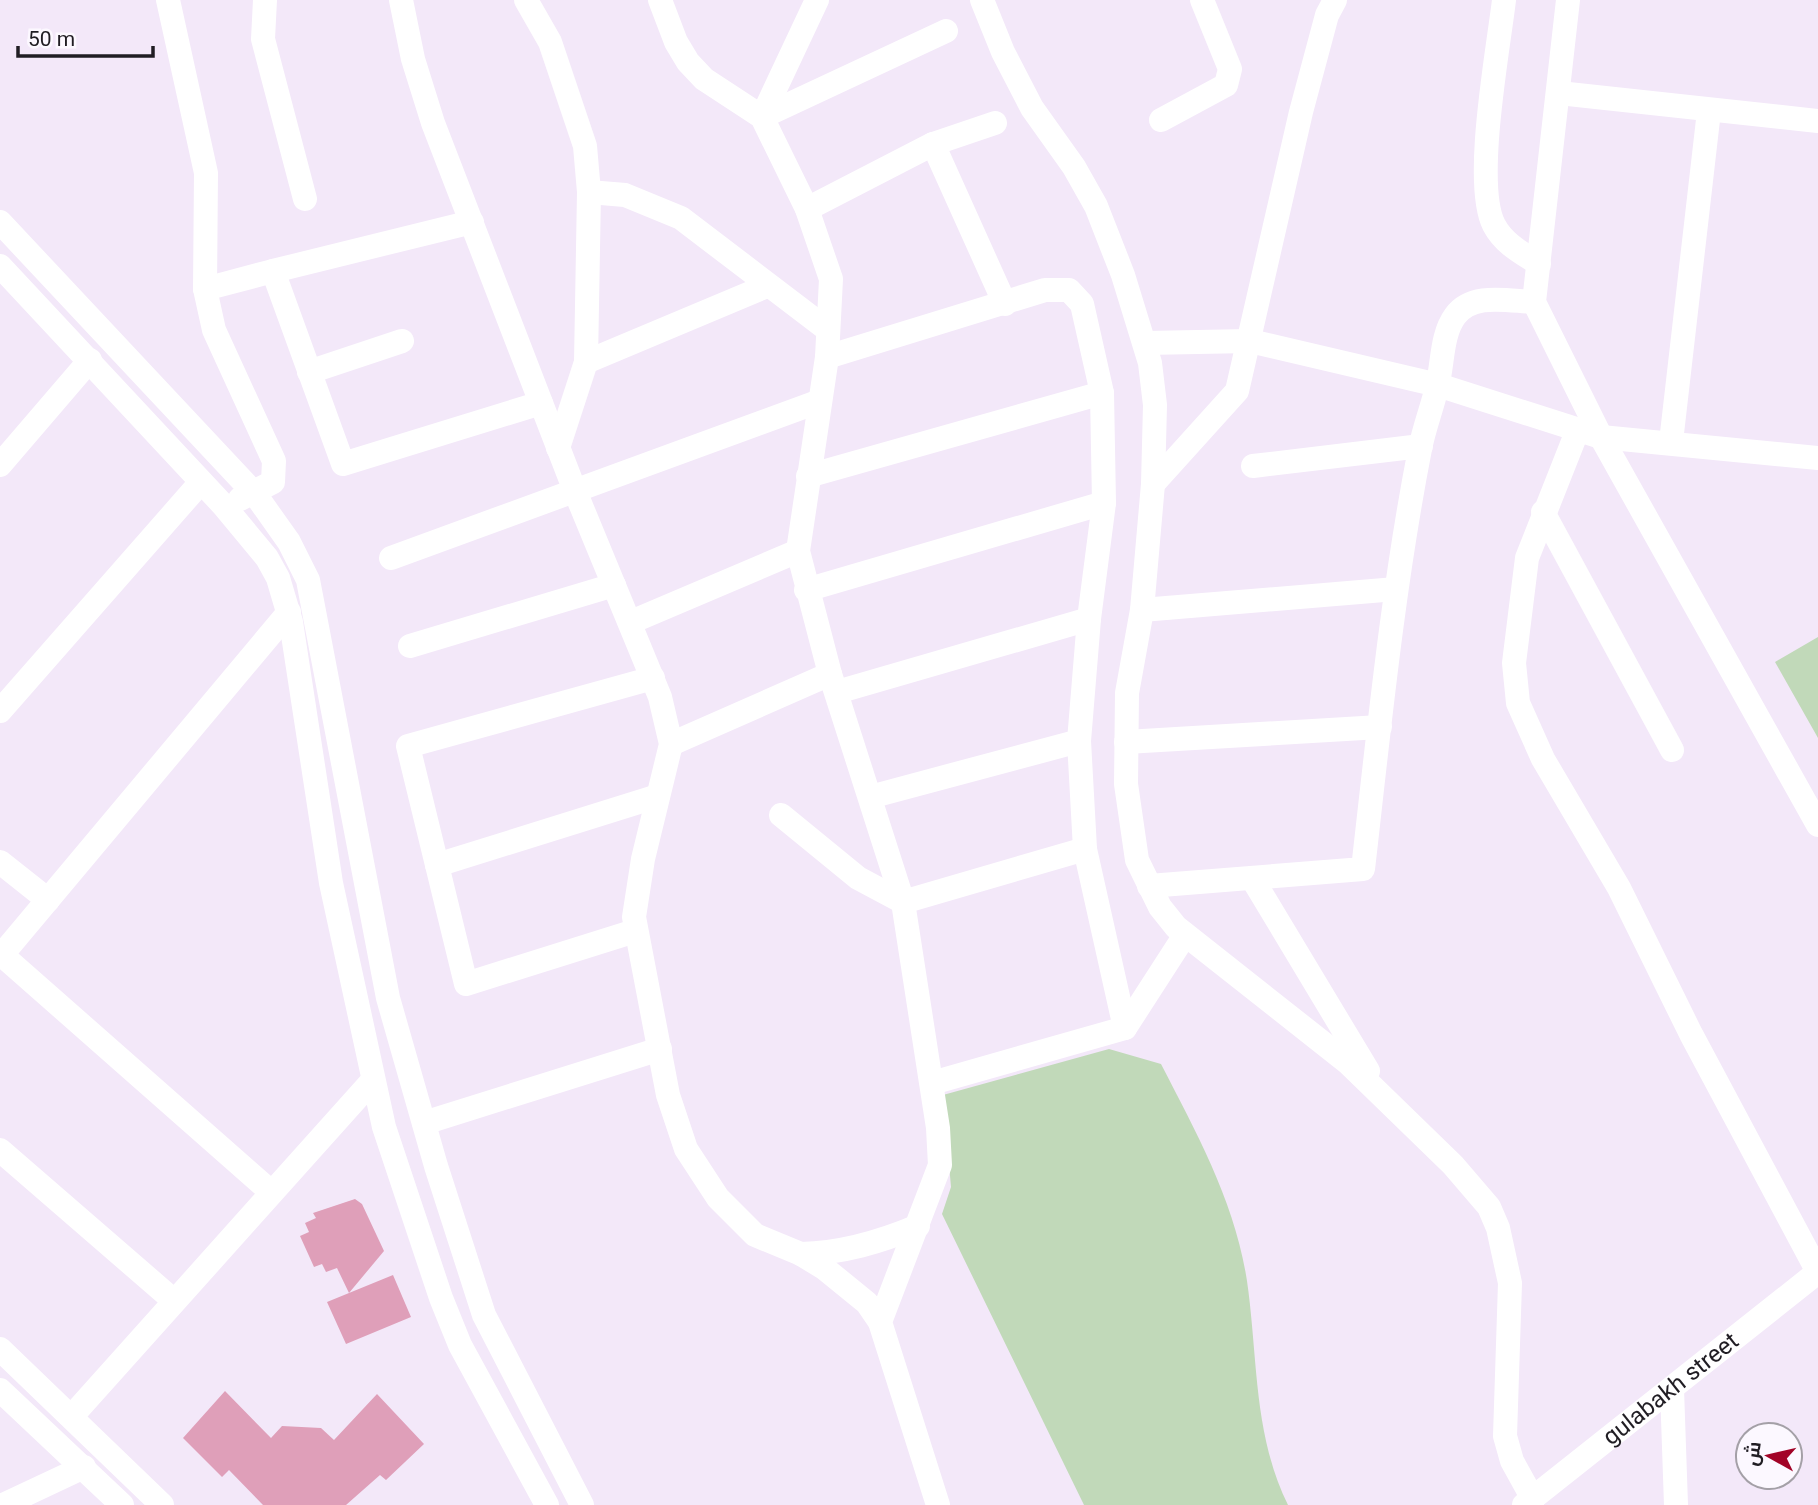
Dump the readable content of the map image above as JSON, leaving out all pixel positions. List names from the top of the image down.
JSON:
{
  "streets": {
    "street": ["gulabakh street"]
  },
  "scale_bar": "50 m",
  "north": "left"
}
